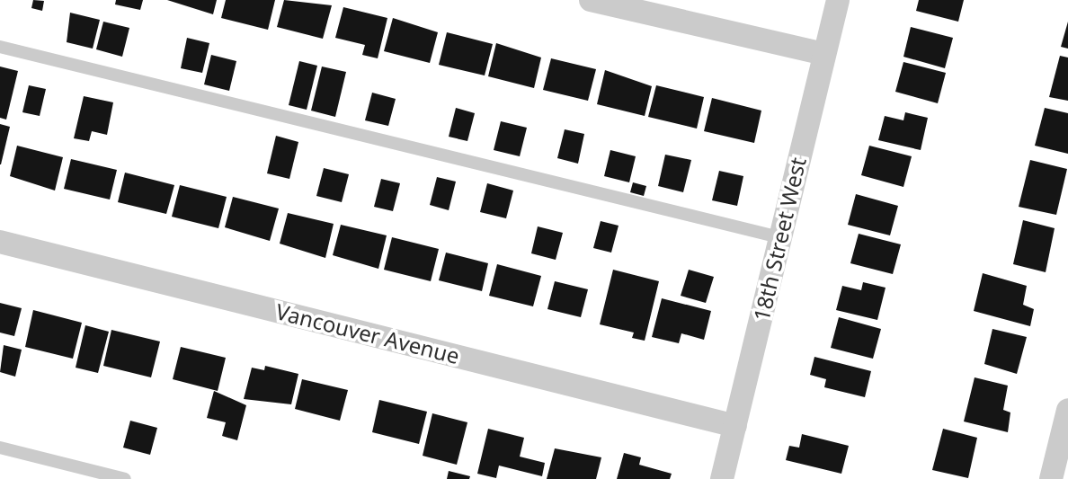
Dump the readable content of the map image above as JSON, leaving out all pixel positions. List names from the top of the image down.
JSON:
{
  "streets": {
    "street": ["18th Street West", "Vancouver Avenue"]
  },
  "crossings": [
    ["18th Street West", "Vancouver Avenue"]
  ]
}
